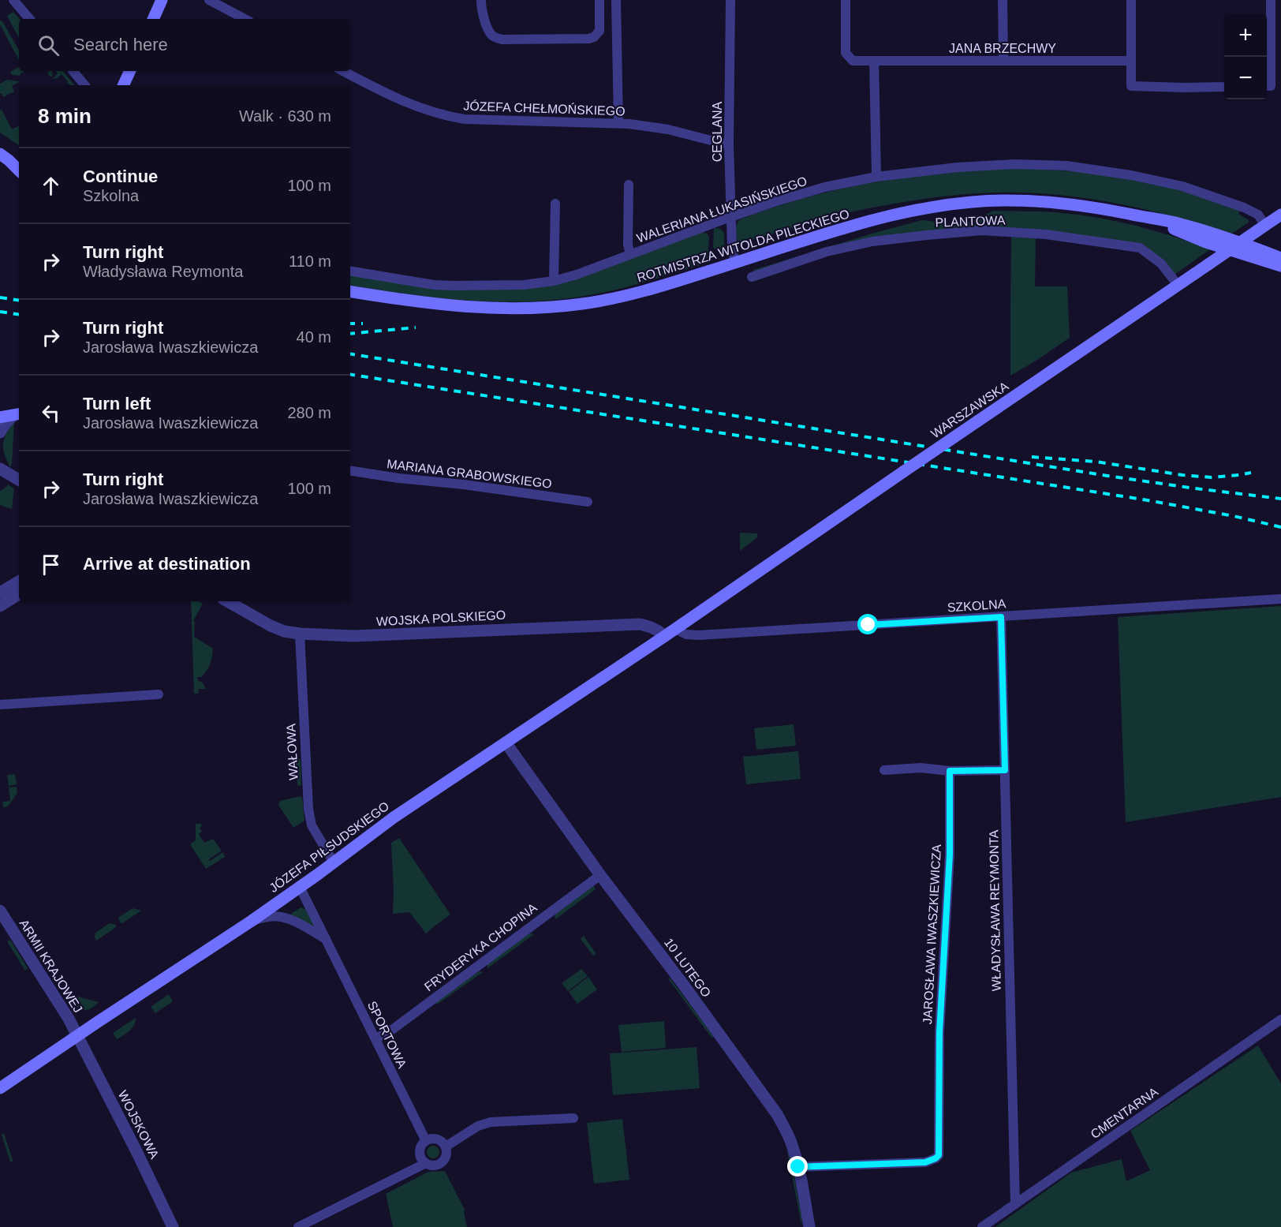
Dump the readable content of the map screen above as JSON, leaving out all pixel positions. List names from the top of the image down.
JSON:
{
  "streets": {
    "main road": ["ROTMISTRZA WITOLDA PILECKIEGO", "WARSZAWSKA", "JÓZEFA PIŁSUDSKIEGO"],
    "street": [
      "JANA BRZECHWY",
      "JÓZEFA CHEŁMOŃSKIEGO",
      "CEGLANA",
      "WALERIANA ŁUKASIŃSKIEGO",
      "PLANTOWA",
      "MARIANA GRABOWSKIEGO",
      "SZKOLNA",
      "WOJSKA POLSKIEGO",
      "WAŁOWA",
      "WŁADYSŁAWA REYMONTA",
      "JAROSŁAWA IWASZKIEWICZA",
      "FRYDERYKA CHOPINA",
      "ARMII KRAJOWEJ",
      "10 LUTEGO",
      "SPORTOWA",
      "CMENTARNA",
      "WOJSKOWA"
    ]
  },
  "crossings": [
    ["JÓZEFA CHEŁMOŃSKIEGO", "CEGLANA"],
    ["CEGLANA", "WALERIANA ŁUKASIŃSKIEGO"],
    ["CEGLANA", "ROTMISTRZA WITOLDA PILECKIEGO"],
    ["WALERIANA ŁUKASIŃSKIEGO", "WARSZAWSKA"],
    ["PLANTOWA", "WARSZAWSKA"],
    ["WARSZAWSKA", "SZKOLNA"],
    ["WARSZAWSKA", "JÓZEFA PIŁSUDSKIEGO"],
    ["SZKOLNA", "JÓZEFA PIŁSUDSKIEGO"],
    ["SZKOLNA", "WŁADYSŁAWA REYMONTA"],
    ["WOJSKA POLSKIEGO", "WAŁOWA"],
    ["WOJSKA POLSKIEGO", "JÓZEFA PIŁSUDSKIEGO"],
    ["WAŁOWA", "JÓZEFA PIŁSUDSKIEGO"],
    ["JÓZEFA PIŁSUDSKIEGO", "ARMII KRAJOWEJ"],
    ["JÓZEFA PIŁSUDSKIEGO", "10 LUTEGO"],
    ["JÓZEFA PIŁSUDSKIEGO", "SPORTOWA"],
    ["JÓZEFA PIŁSUDSKIEGO", "WOJSKOWA"],
    ["WŁADYSŁAWA REYMONTA", "CMENTARNA"],
    ["JAROSŁAWA IWASZKIEWICZA", "10 LUTEGO"],
    ["FRYDERYKA CHOPINA", "10 LUTEGO"],
    ["FRYDERYKA CHOPINA", "SPORTOWA"],
    ["ARMII KRAJOWEJ", "WOJSKOWA"]
  ],
  "page": {
    "map_buttons": ["+", "−"],
    "search": "Search here",
    "heading": ["8 min", "Walk · 630 m"],
    "list": [
      ["Continue", "Szkolna", "100 m"],
      ["Turn right", "Władysława Reymonta", "110 m"],
      ["Turn right", "Jarosława Iwaszkiewicza", "40 m"],
      ["Turn left", "Jarosława Iwaszkiewicza", "280 m"],
      ["Turn right", "Jarosława Iwaszkiewicza", "100 m"],
      "Arrive at destination"
    ]
  }
}
